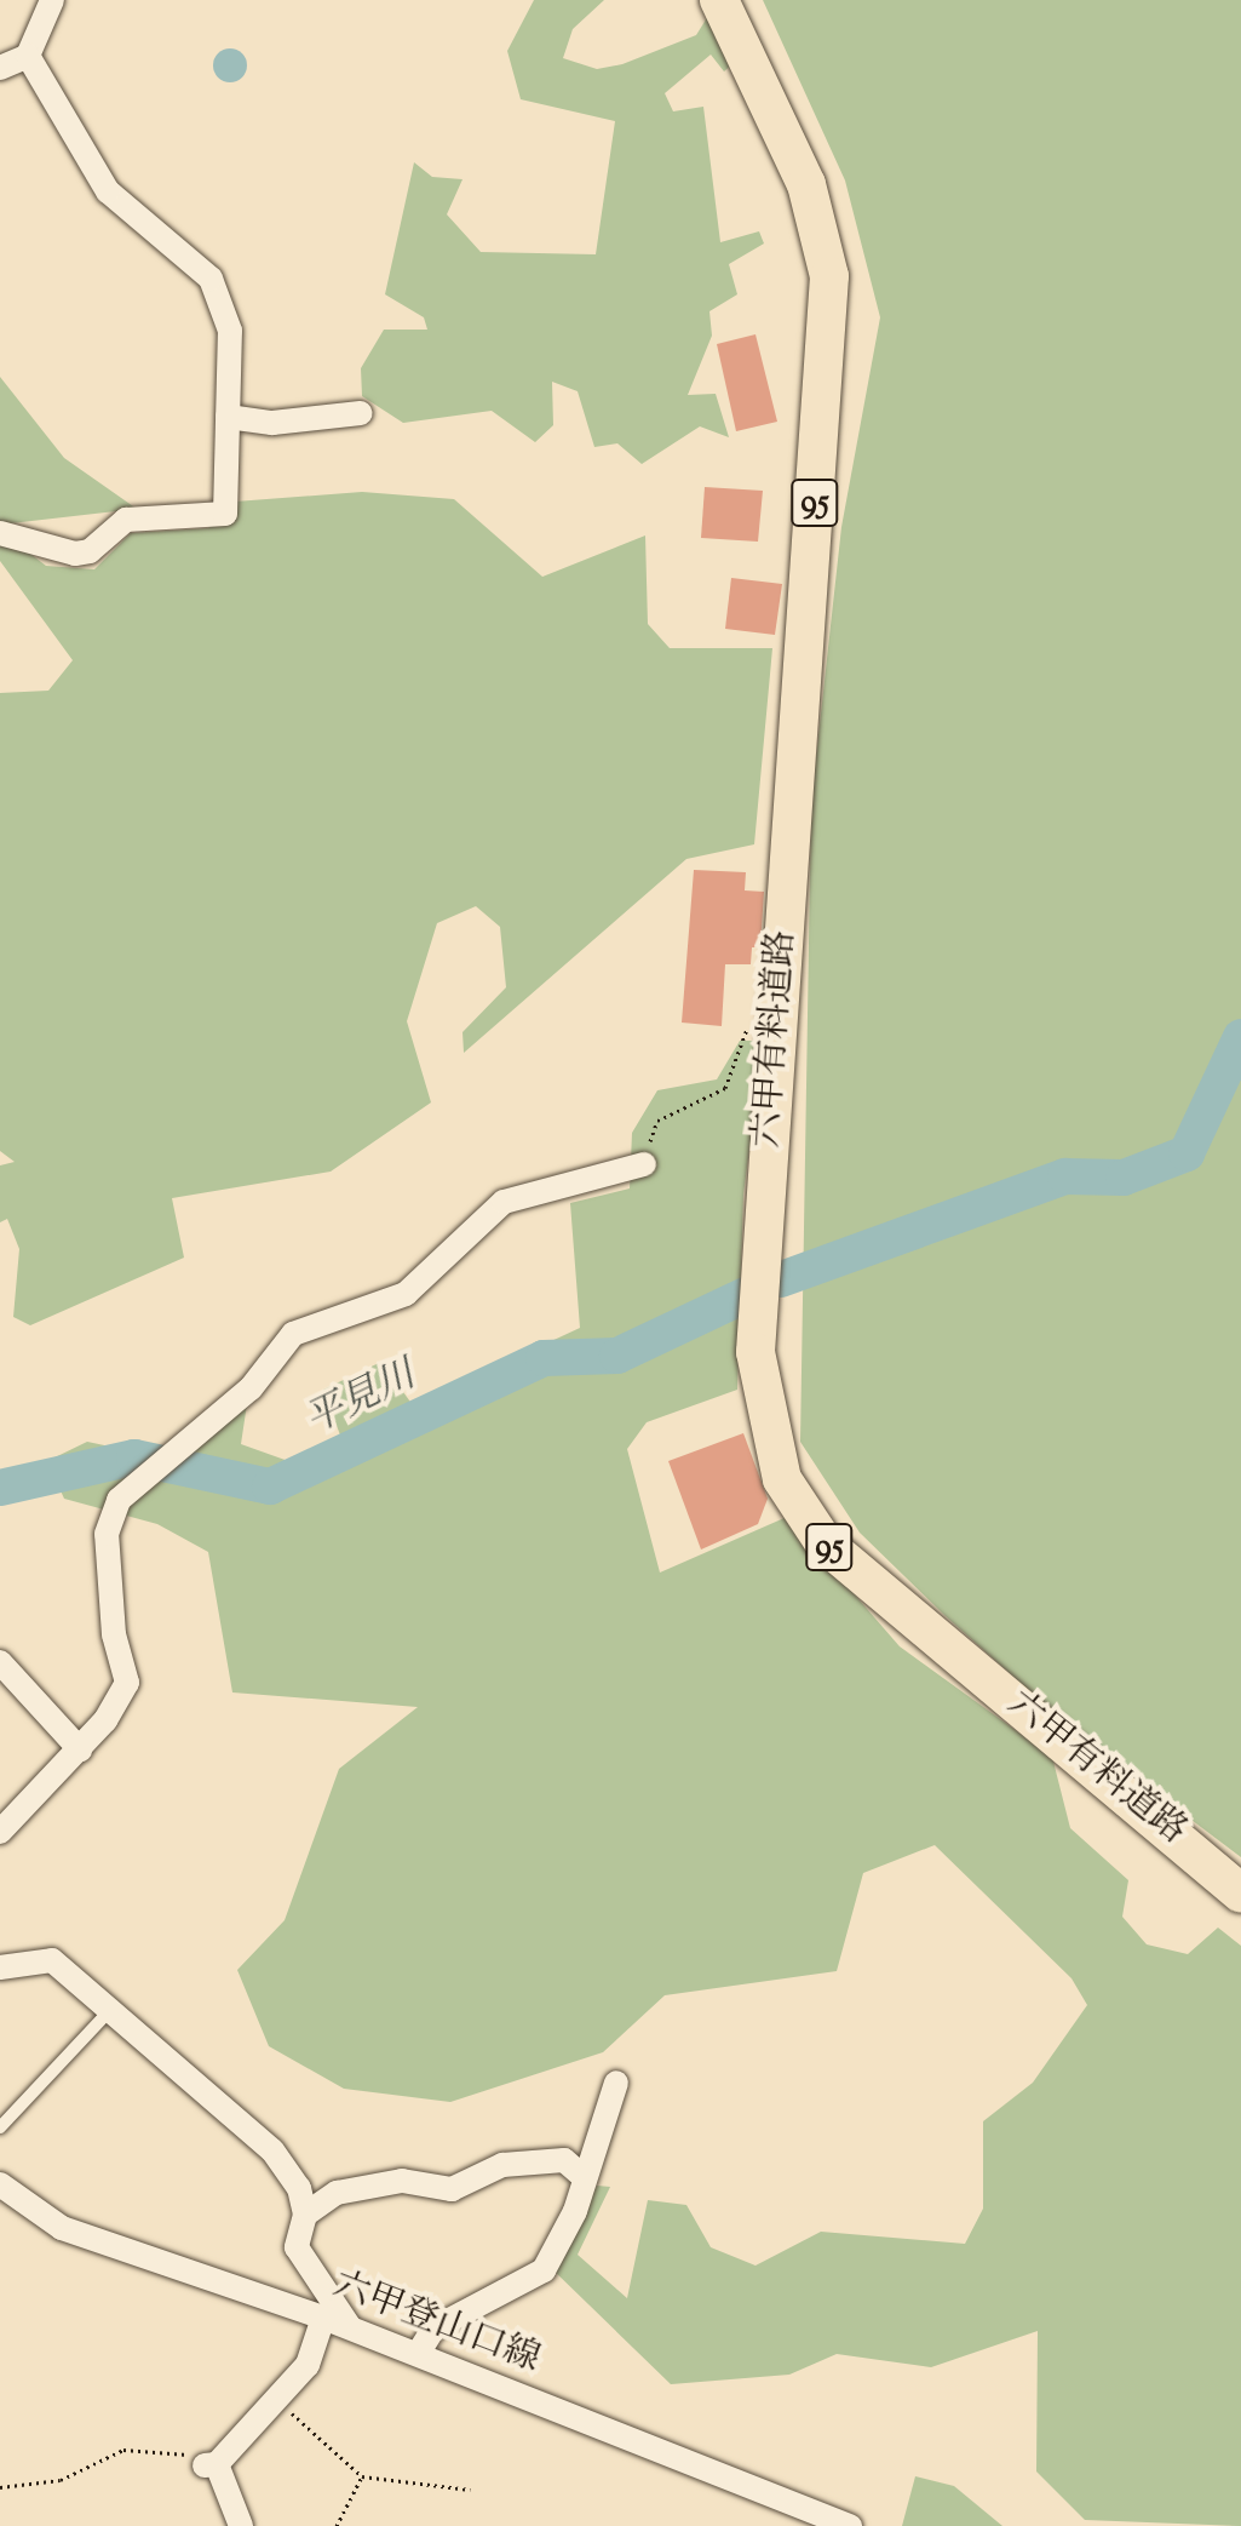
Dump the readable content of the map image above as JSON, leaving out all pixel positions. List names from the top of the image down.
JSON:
{
  "streets": {
    "main road": ["95", "六甲有料道路"],
    "street": ["六甲登山口線"]
  },
  "crossings": [
    ["95", "六甲有料道路"]
  ],
  "water": ["平見川"]
}
